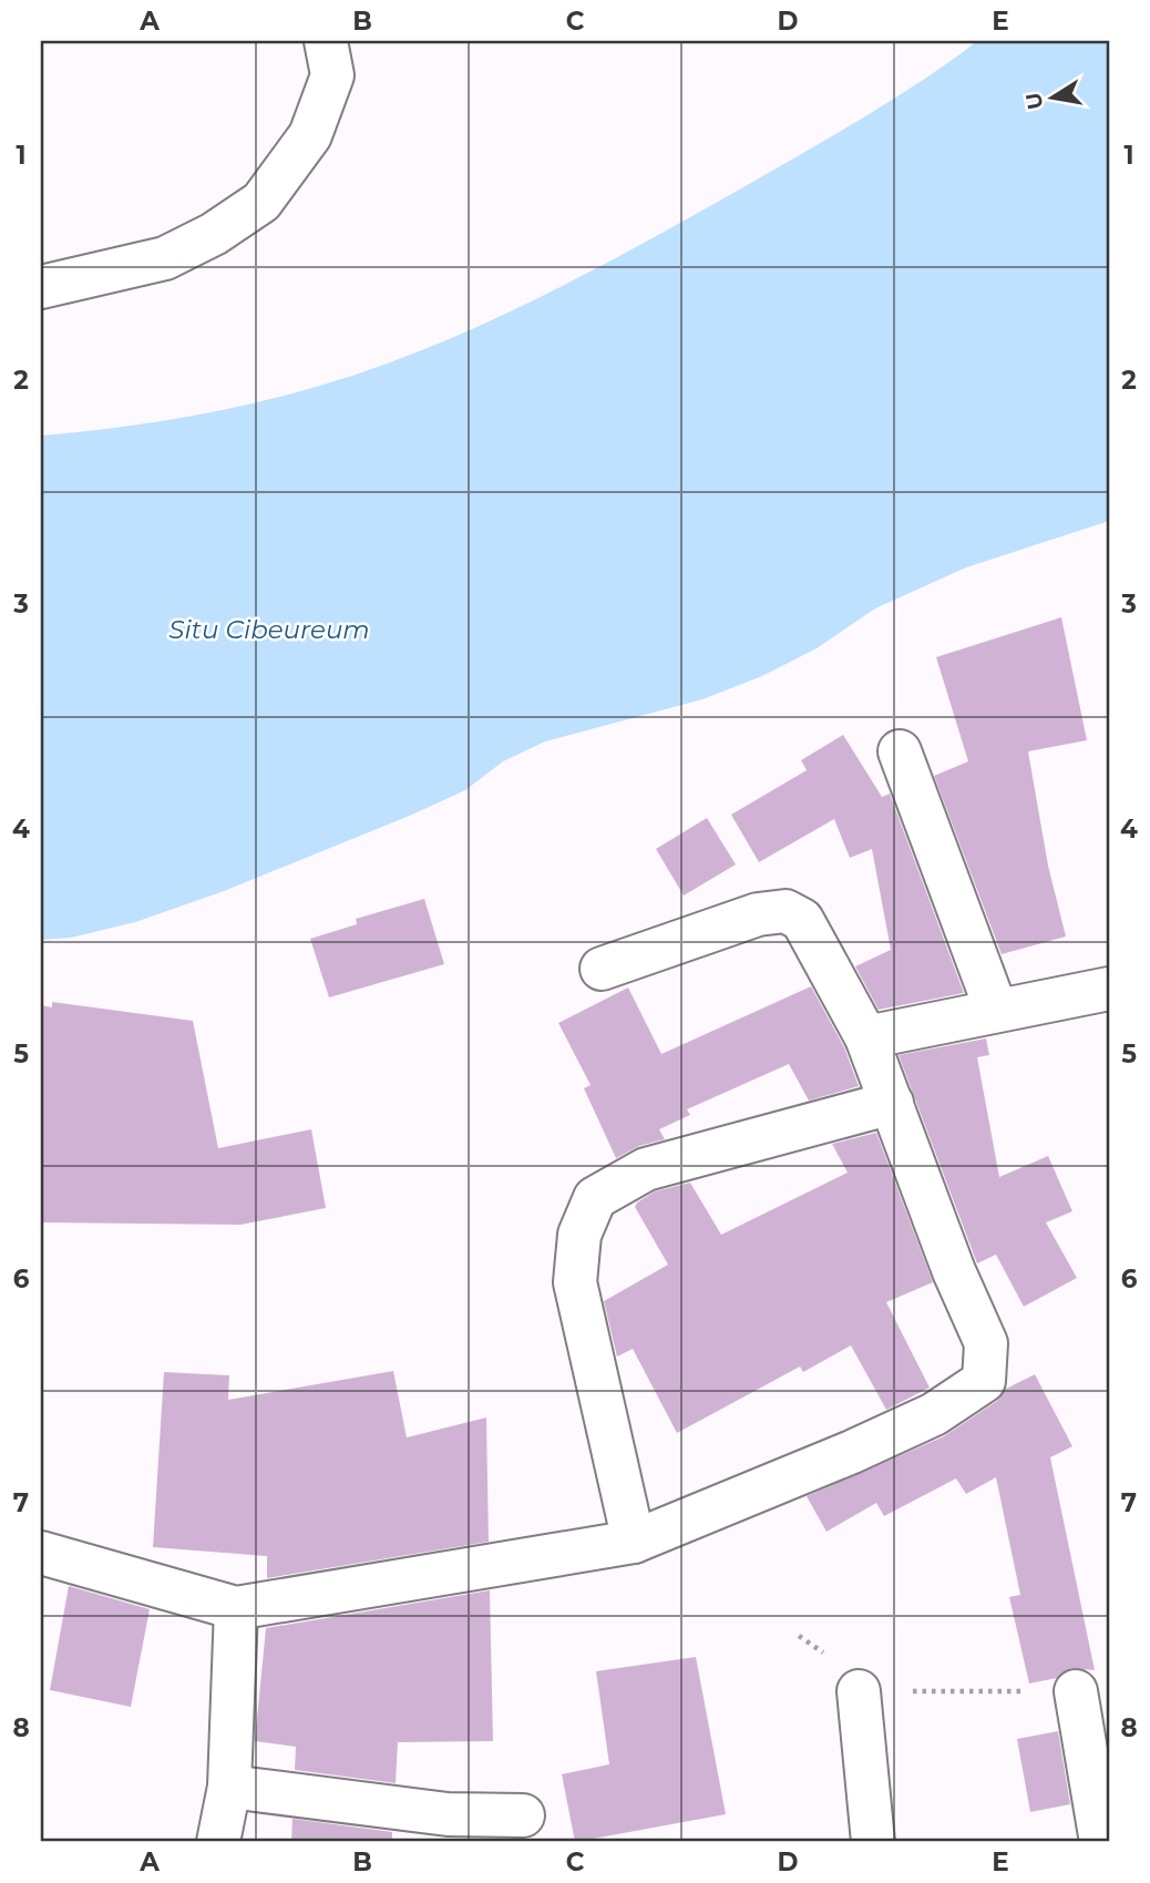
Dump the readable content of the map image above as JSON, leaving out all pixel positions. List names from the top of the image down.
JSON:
{
  "water": ["Situ Cibeureum"],
  "north": "left",
  "grid": {
    "columns": [
      "A",
      "B",
      "C",
      "D",
      "E"
    ],
    "rows": [
      "1",
      "2",
      "3",
      "4",
      "5",
      "6",
      "7",
      "8"
    ]
  }
}
